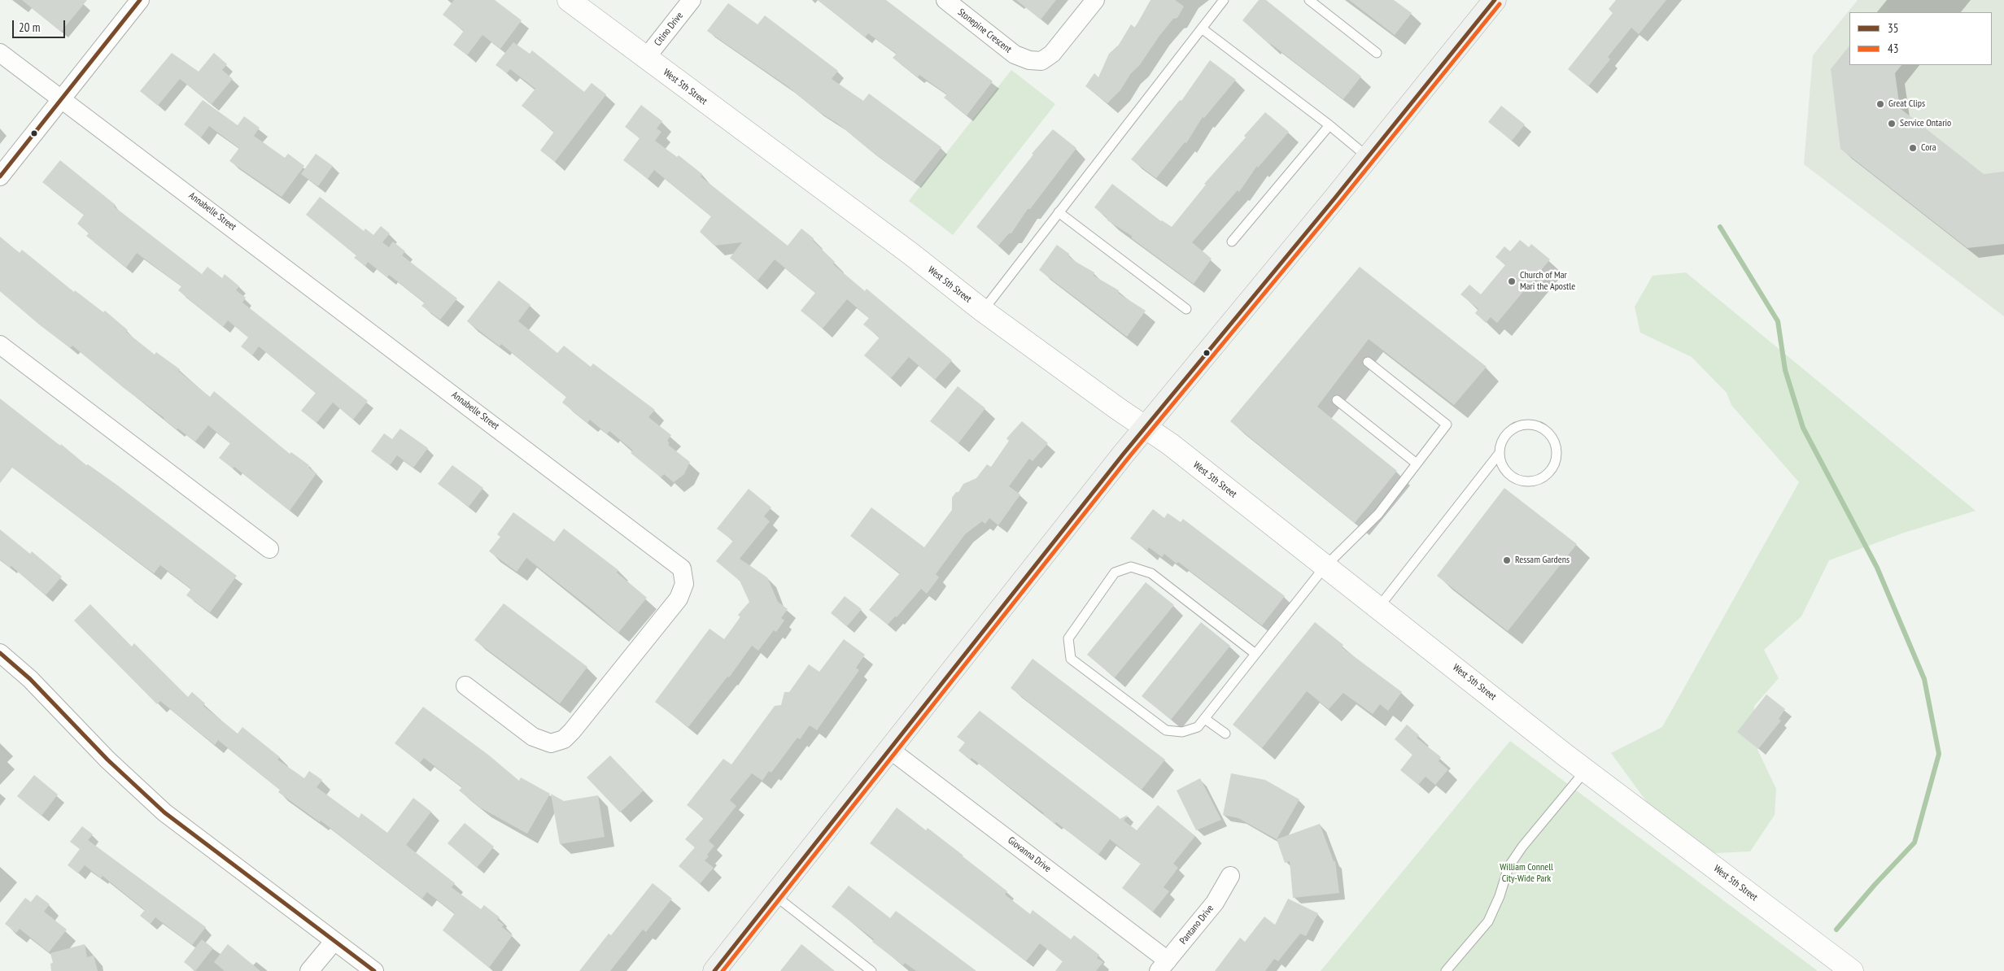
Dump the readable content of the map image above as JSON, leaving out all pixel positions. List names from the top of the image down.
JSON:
{
  "streets": {
    "street": [
      "Citino Drive",
      "Stonepine Crescent",
      "West 5th Street",
      "Annabelle Street",
      "Giovanna Drive",
      "Pantano Drive"
    ]
  },
  "crossings": [
    ["Citino Drive", "West 5th Street"],
    ["Giovanna Drive", "Pantano Drive"]
  ],
  "parks": ["William Connell City-Wide Park"],
  "places": [
    "Great Clips",
    "Service Ontario",
    "Cora",
    "Church of Mar Mari the Apostle",
    "Ressam Gardens"
  ],
  "lines": ["transit line 35", "transit line 43"],
  "legend": ["35", "43"],
  "scale_bar": "20 m"
}
